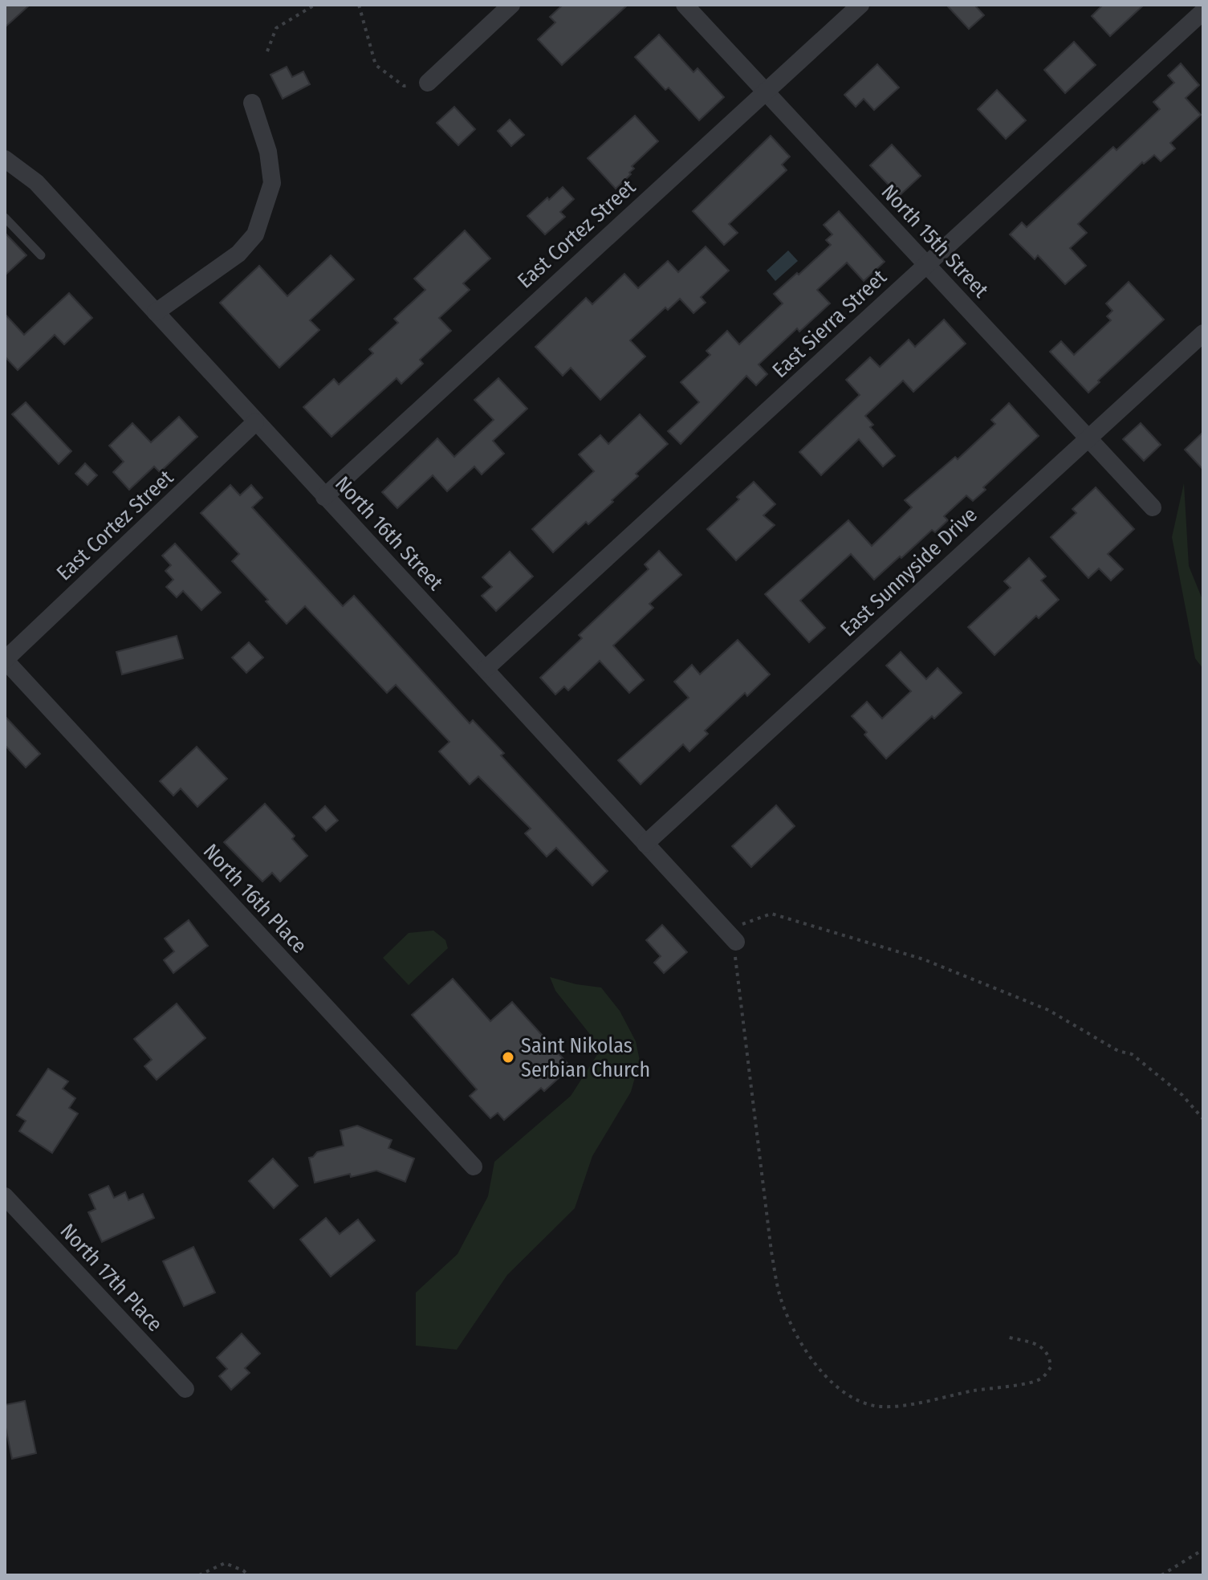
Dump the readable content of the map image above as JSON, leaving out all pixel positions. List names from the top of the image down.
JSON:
{
  "streets": {
    "street": [
      "East Cortez Street",
      "North 15th Street",
      "East Sierra Street",
      "North 16th Street",
      "East Sunnyside Drive",
      "North 16th Place",
      "North 17th Place"
    ]
  },
  "crossings": [
    ["East Cortez Street", "North 15th Street"],
    ["East Cortez Street", "North 16th Street"],
    ["East Cortez Street", "North 16th Place"],
    ["North 15th Street", "East Sierra Street"],
    ["North 15th Street", "East Sunnyside Drive"],
    ["East Sierra Street", "North 16th Street"],
    ["North 16th Street", "East Sunnyside Drive"]
  ],
  "places": ["Saint Nikolas Serbian Church"]
}
